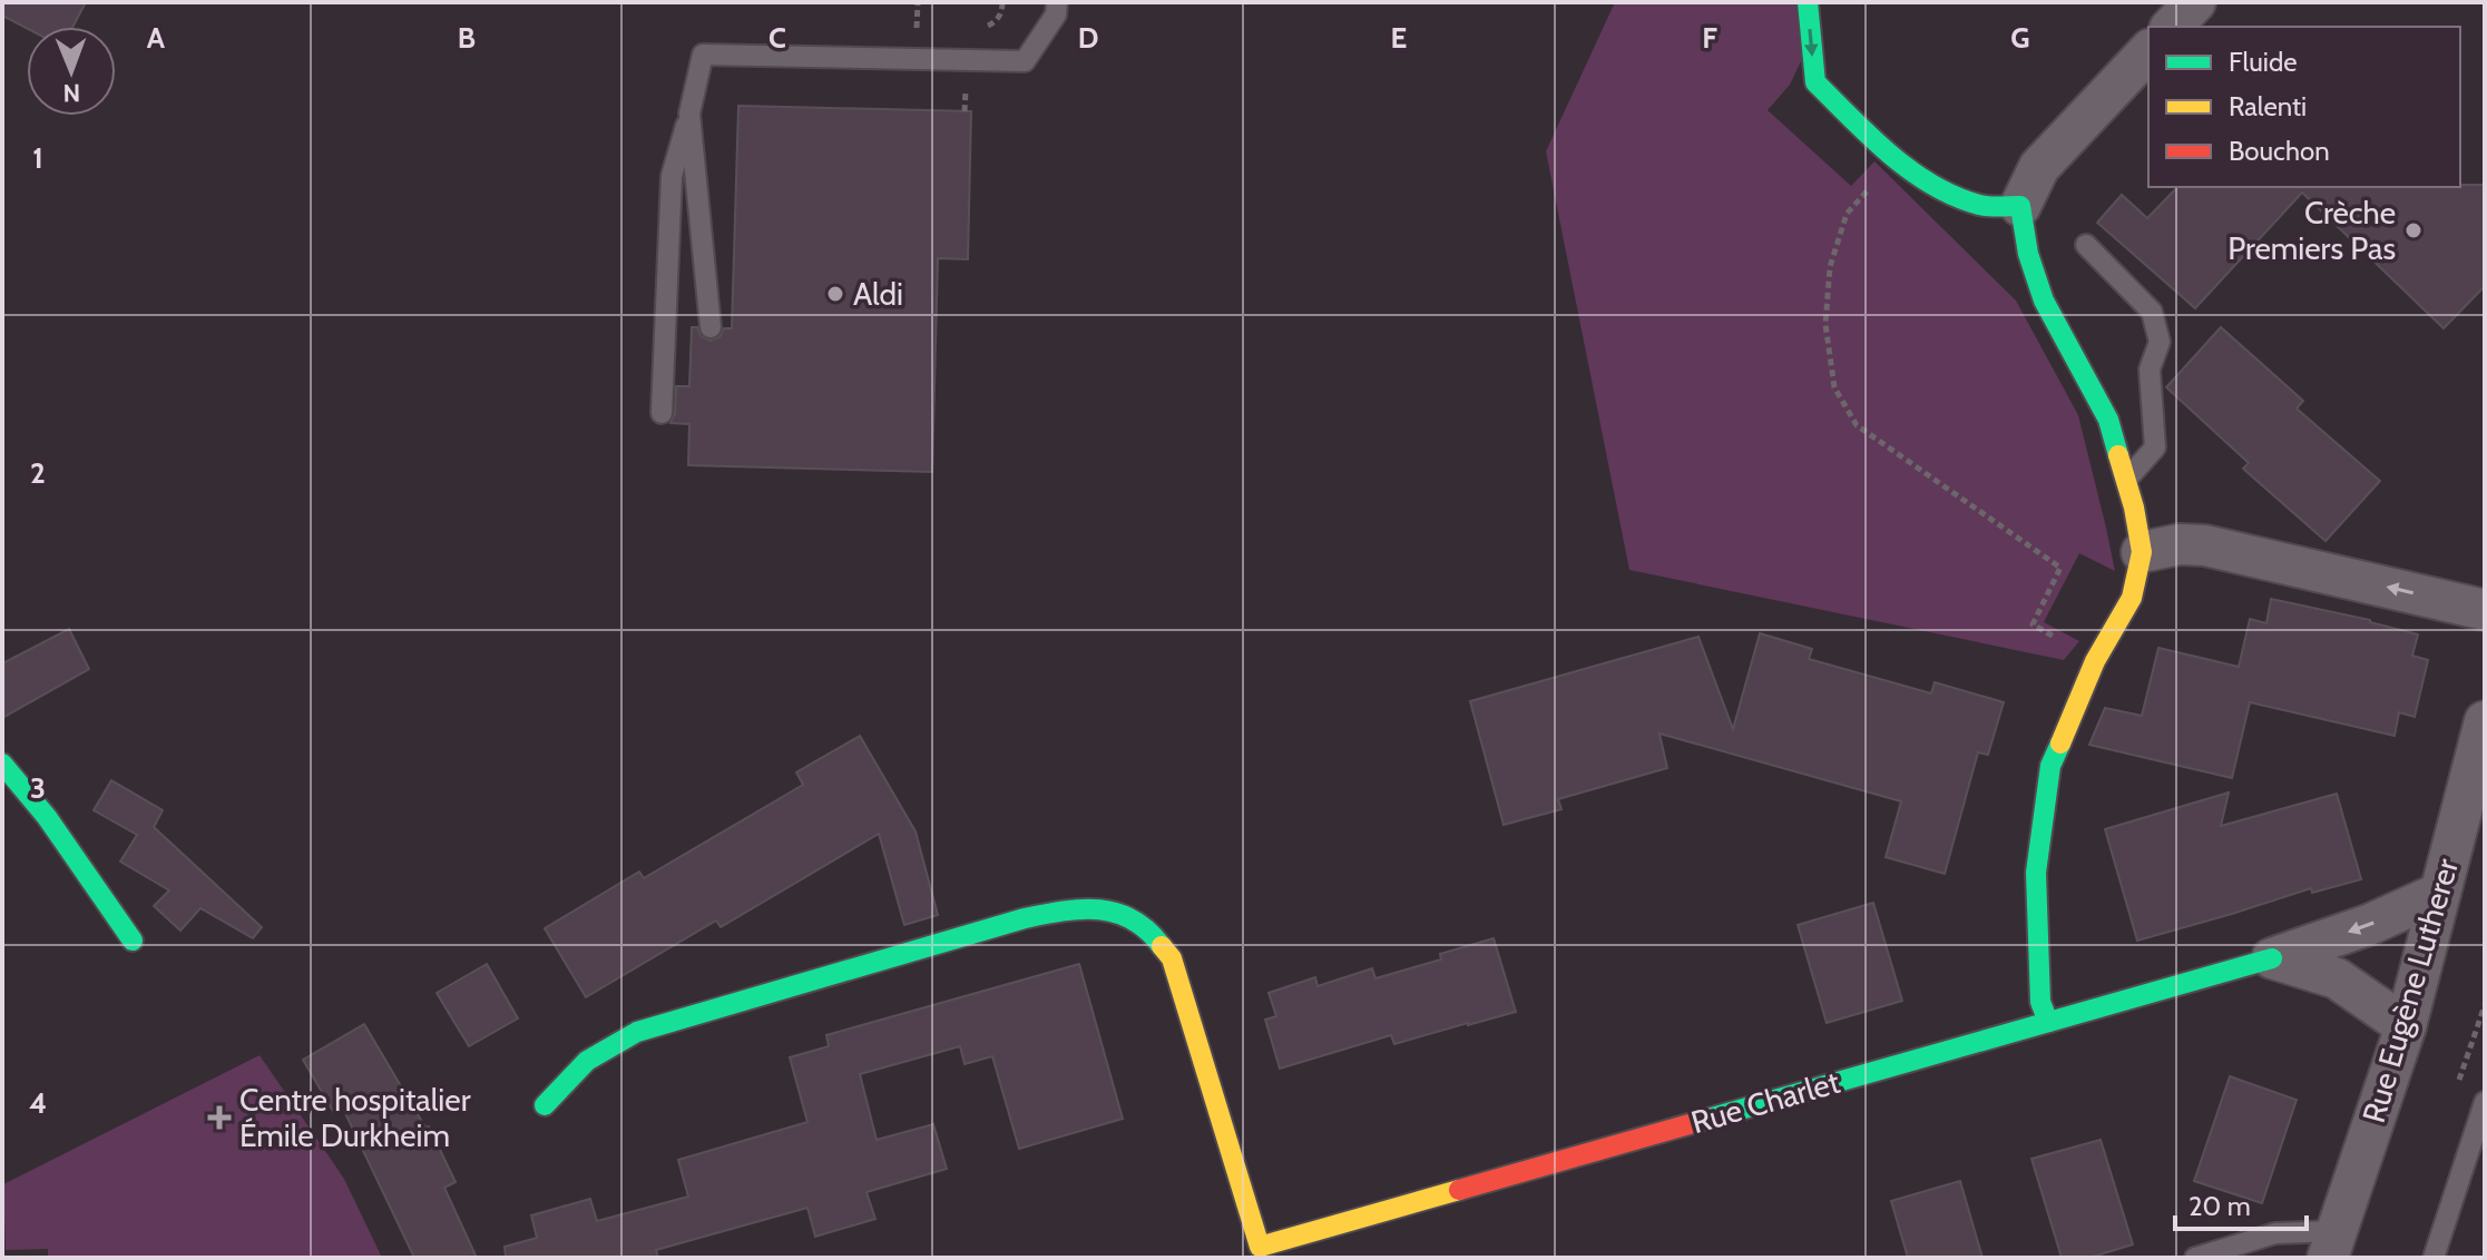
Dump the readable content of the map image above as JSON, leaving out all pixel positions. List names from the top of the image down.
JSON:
{
  "streets": {
    "street": ["Rue Eugène Lutherer", "Rue Charlet"]
  },
  "crossings": [
    ["Rue Eugène Lutherer", "Rue Charlet"]
  ],
  "places": {
    "other": ["Crèche Premiers Pas", "Aldi"],
    "health": ["Centre hospitalier Émile Durkheim"]
  },
  "legend": ["Fluide", "Ralenti", "Bouchon"],
  "scale_bar": "20 m",
  "north": "bottom",
  "grid": {
    "columns": [
      "A",
      "B",
      "C",
      "D",
      "E",
      "F",
      "G"
    ],
    "rows": [
      "1",
      "2",
      "3",
      "4"
    ]
  }
}
